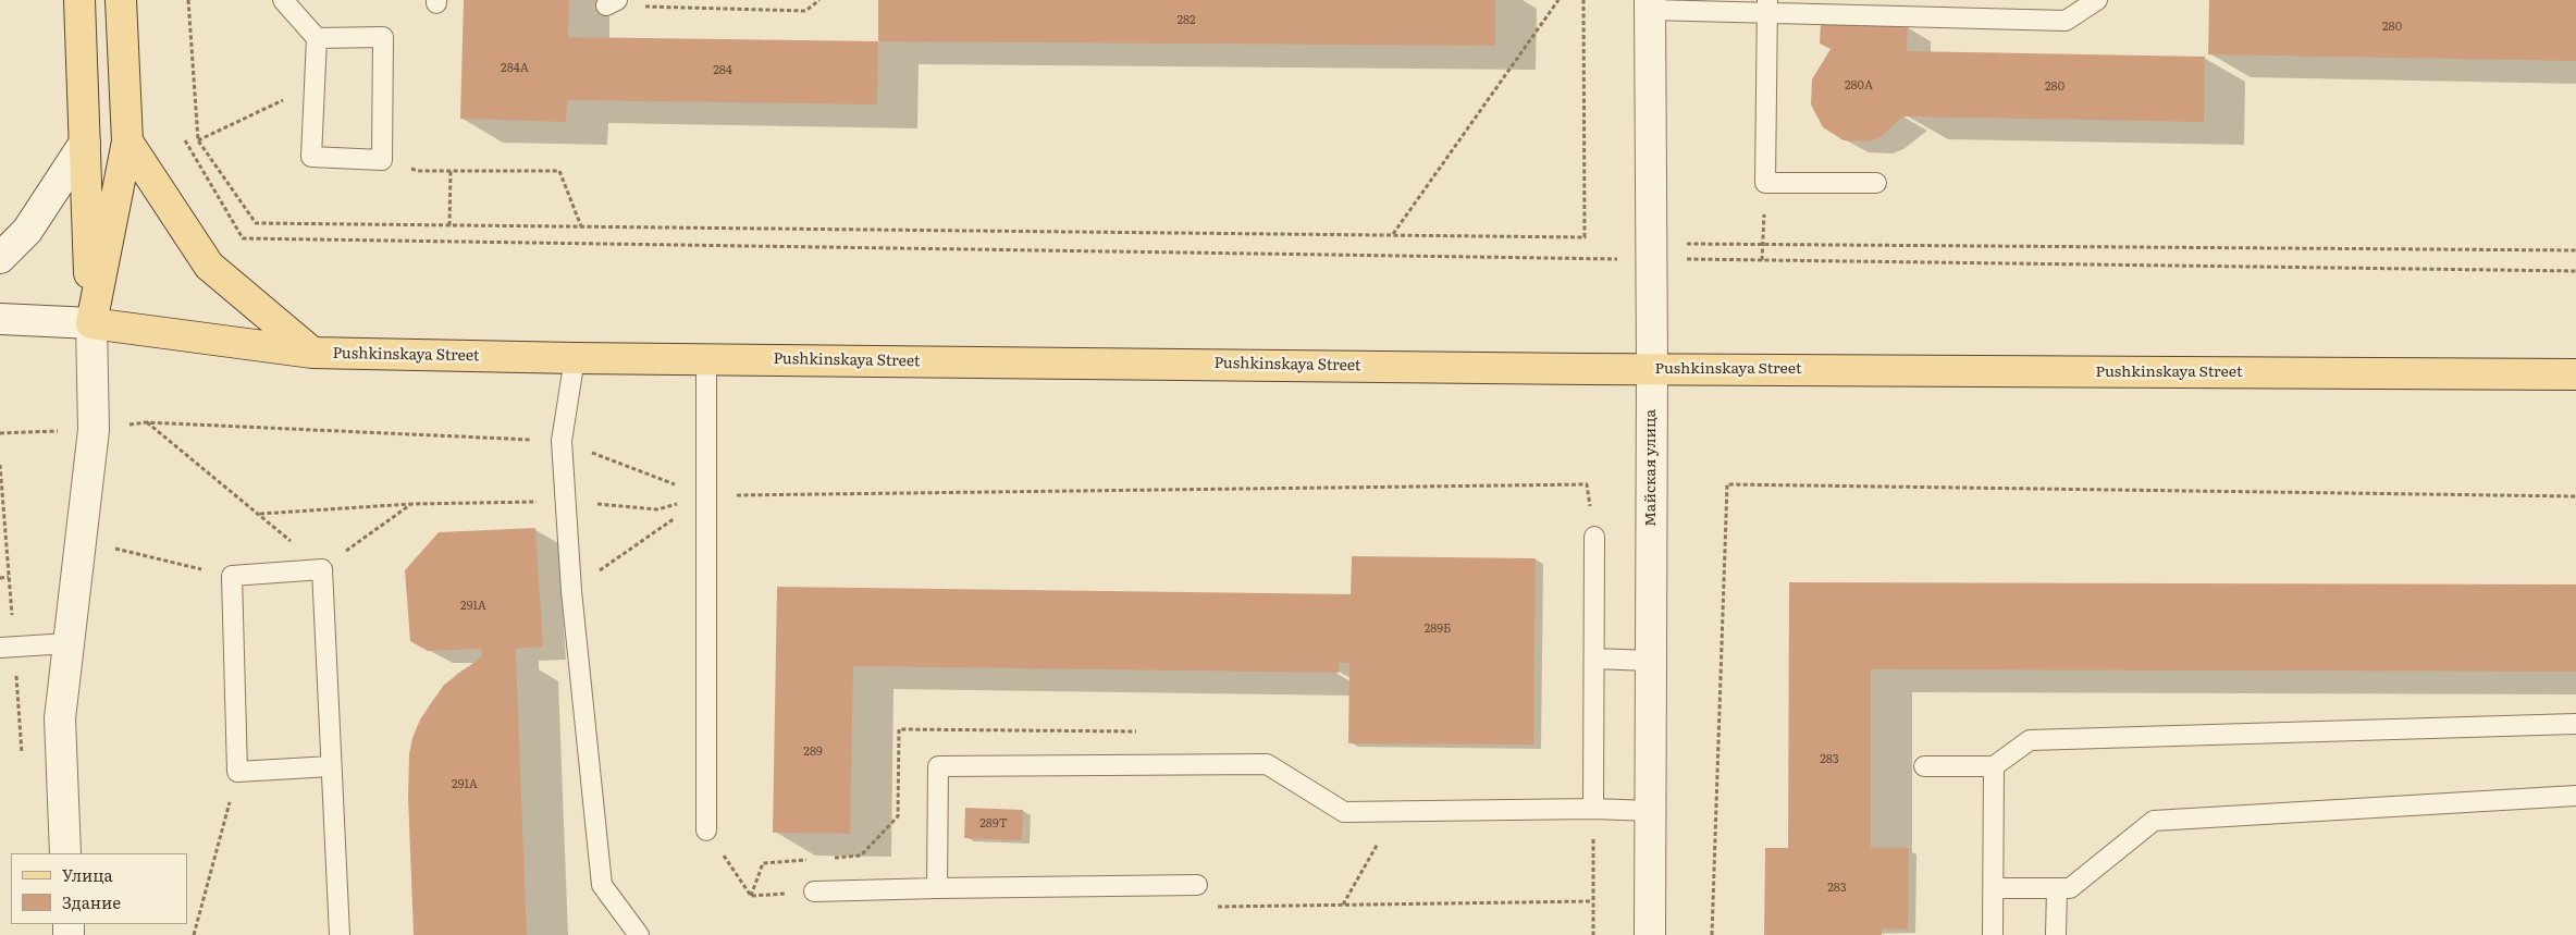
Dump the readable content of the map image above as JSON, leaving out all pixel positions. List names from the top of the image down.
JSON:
{
  "streets": {
    "main road": ["Pushkinskaya Street"],
    "street": ["Майская улица"]
  },
  "crossings": [
    ["Pushkinskaya Street", "Майская улица"]
  ],
  "house_numbers": [
    "282",
    "280",
    "284А",
    "284",
    "280А",
    "280",
    "291А",
    "289Б",
    "289",
    "283",
    "291А",
    "289Т",
    "283"
  ],
  "legend": ["Улица", "Здание"]
}
